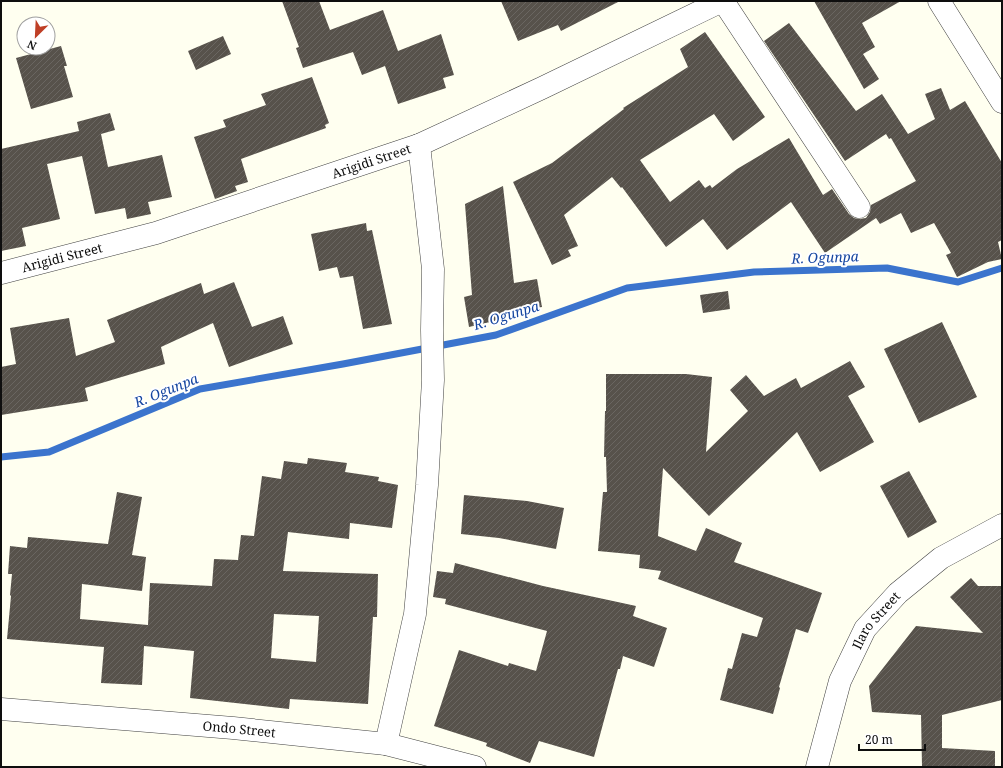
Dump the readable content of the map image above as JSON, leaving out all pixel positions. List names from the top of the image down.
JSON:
{
  "streets": {
    "street": ["Arigidi Street", "Ilaro Street", "Ondo Street"]
  },
  "water": ["R. Ogunpa"],
  "scale_bar": "20 m",
  "north": "bottom left"
}
